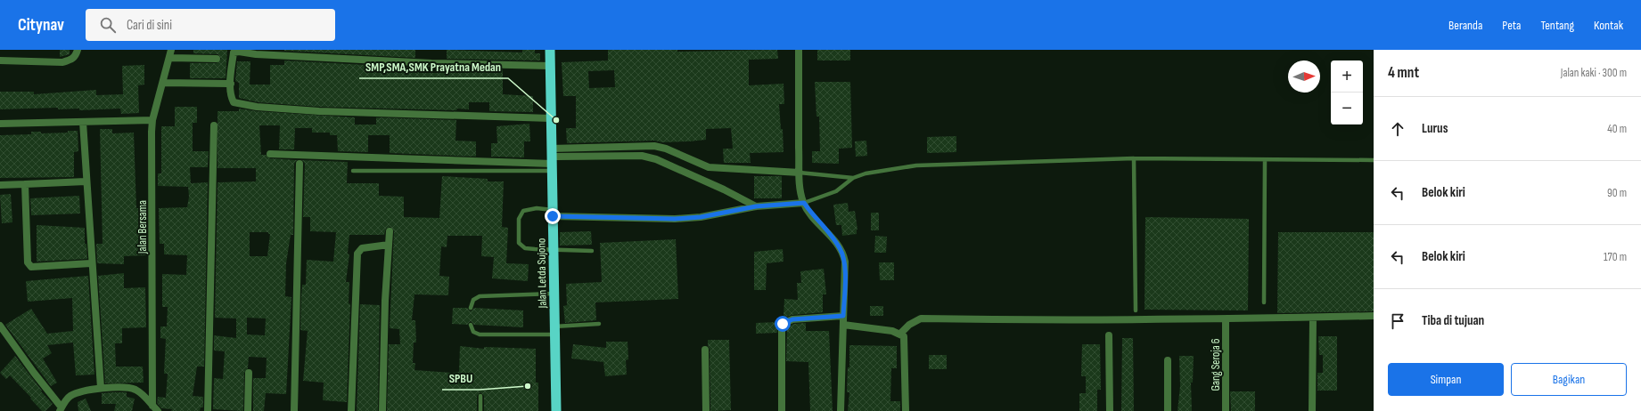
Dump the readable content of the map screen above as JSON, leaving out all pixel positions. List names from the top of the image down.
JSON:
{
  "streets": {
    "highway": ["Jalan Letda Sujono"],
    "street": ["Jalan Bersama", "Gang Seroja 6"]
  },
  "places": ["SMP,SMA,SMK Prayatna Medan", "SPBU"],
  "north": "right",
  "page": {
    "header": "Citynav",
    "search": "Cari di sini",
    "nav": [
      "Beranda",
      "Peta",
      "Tentang",
      "Kontak"
    ],
    "heading": ["4 mnt", "Jalan kaki · 300 m"],
    "map_buttons": ["+", "−"],
    "list": [
      ["Lurus", "40 m"],
      ["Belok kiri", "90 m"],
      ["Belok kiri", "170 m"],
      "Tiba di tujuan"
    ],
    "buttons": ["Simpan", "Bagikan"]
  }
}
